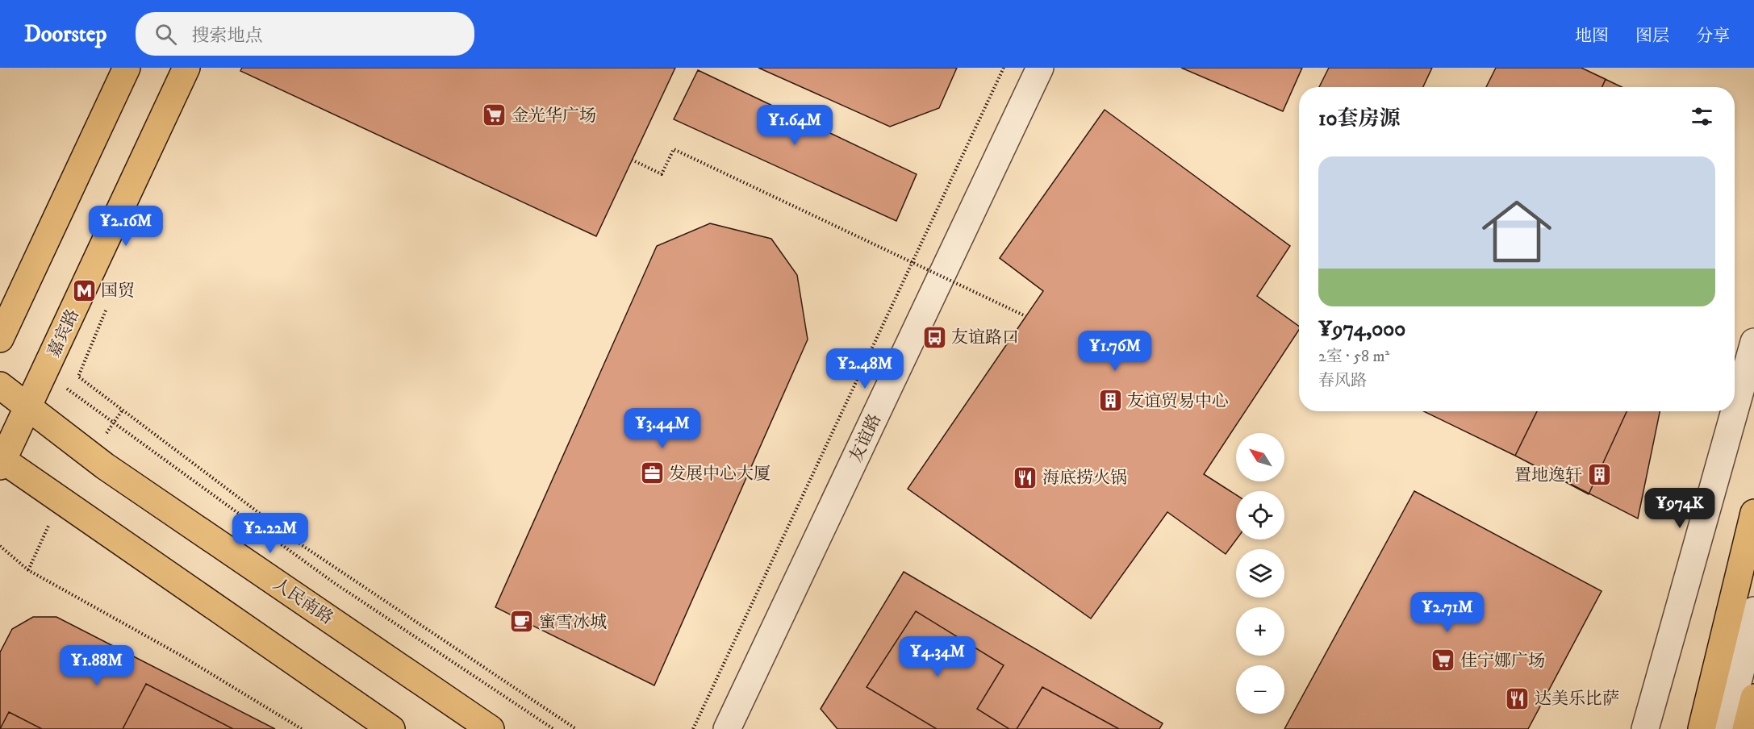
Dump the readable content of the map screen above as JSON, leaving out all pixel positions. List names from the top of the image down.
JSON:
{
  "streets": {
    "main road": ["嘉宾路", "人民南路"],
    "street": ["友谊路"]
  },
  "crossings": [
    ["嘉宾路", "人民南路"]
  ],
  "places": {
    "supermarket": ["金光华广场", "佳宁娜广场"],
    "metro station": ["国贸"],
    "bus stop": ["友谊路口"],
    "building": ["友谊贸易中心", "置地逸轩"],
    "office": ["发展中心大厦"],
    "restaurant": ["海底捞火锅", "达美乐比萨"],
    "cafe": ["蜜雪冰城"]
  },
  "north": "top left",
  "page": {
    "header": "Doorstep",
    "search": "搜索地点",
    "nav": ["地图", "图层", "分享"],
    "heading": "10套房源",
    "price": [
      "¥1.64M",
      "¥2.16M",
      "¥1.76M",
      "¥2.48M",
      "¥3.44M",
      "¥974K",
      "¥2.22M",
      "¥2.71M",
      "¥4.34M",
      "¥1.88M"
    ],
    "list": [
      {
        "name": "¥974,000",
        "note": "2室 · 58 m² · 春风路"
      }
    ],
    "map_buttons": ["+", "−"]
  }
}
